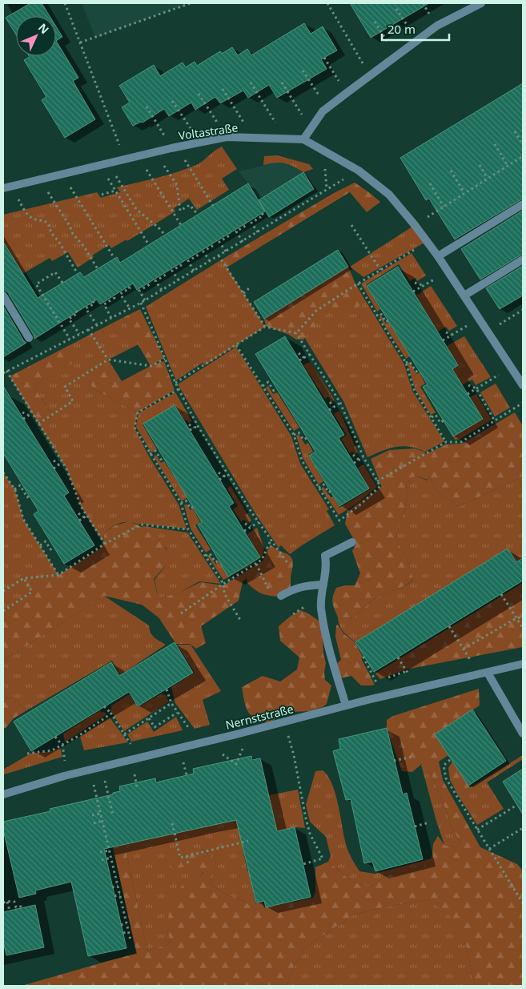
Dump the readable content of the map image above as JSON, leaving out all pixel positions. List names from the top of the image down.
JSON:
{
  "streets": {
    "street": ["Voltastraße", "Nernststraße"]
  },
  "scale_bar": "20 m",
  "north": "top right"
}
